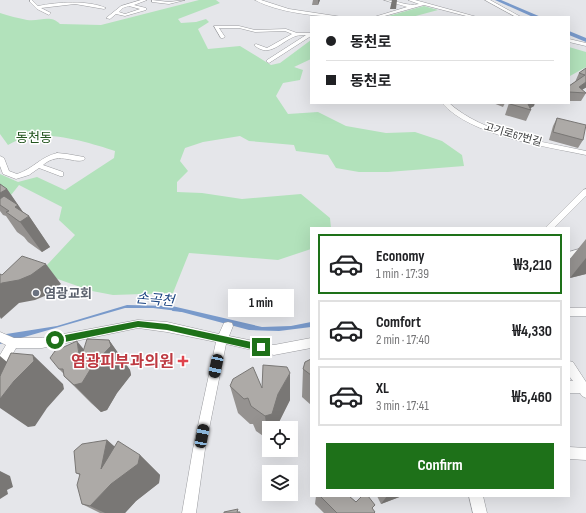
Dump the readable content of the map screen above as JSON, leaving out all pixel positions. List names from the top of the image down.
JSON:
{
  "streets": {
    "street": ["고기로67번길"]
  },
  "districts": ["동천동"],
  "water": ["손곡천"],
  "places": {
    "other": ["염광교회"],
    "health": ["염광피부과의원"]
  },
  "page": {
    "banner": ["동천로", "동천로"],
    "list": [
      {
        "name": "Economy",
        "note": "1 min · 17:39",
        "value": "₩3,210"
      },
      {
        "name": "Comfort",
        "note": "2 min · 17:40",
        "value": "₩4,330"
      },
      {
        "name": "XL",
        "note": "3 min · 17:41",
        "value": "₩5,460"
      }
    ],
    "bubble": "1 min",
    "buttons": "Confirm"
  }
}
